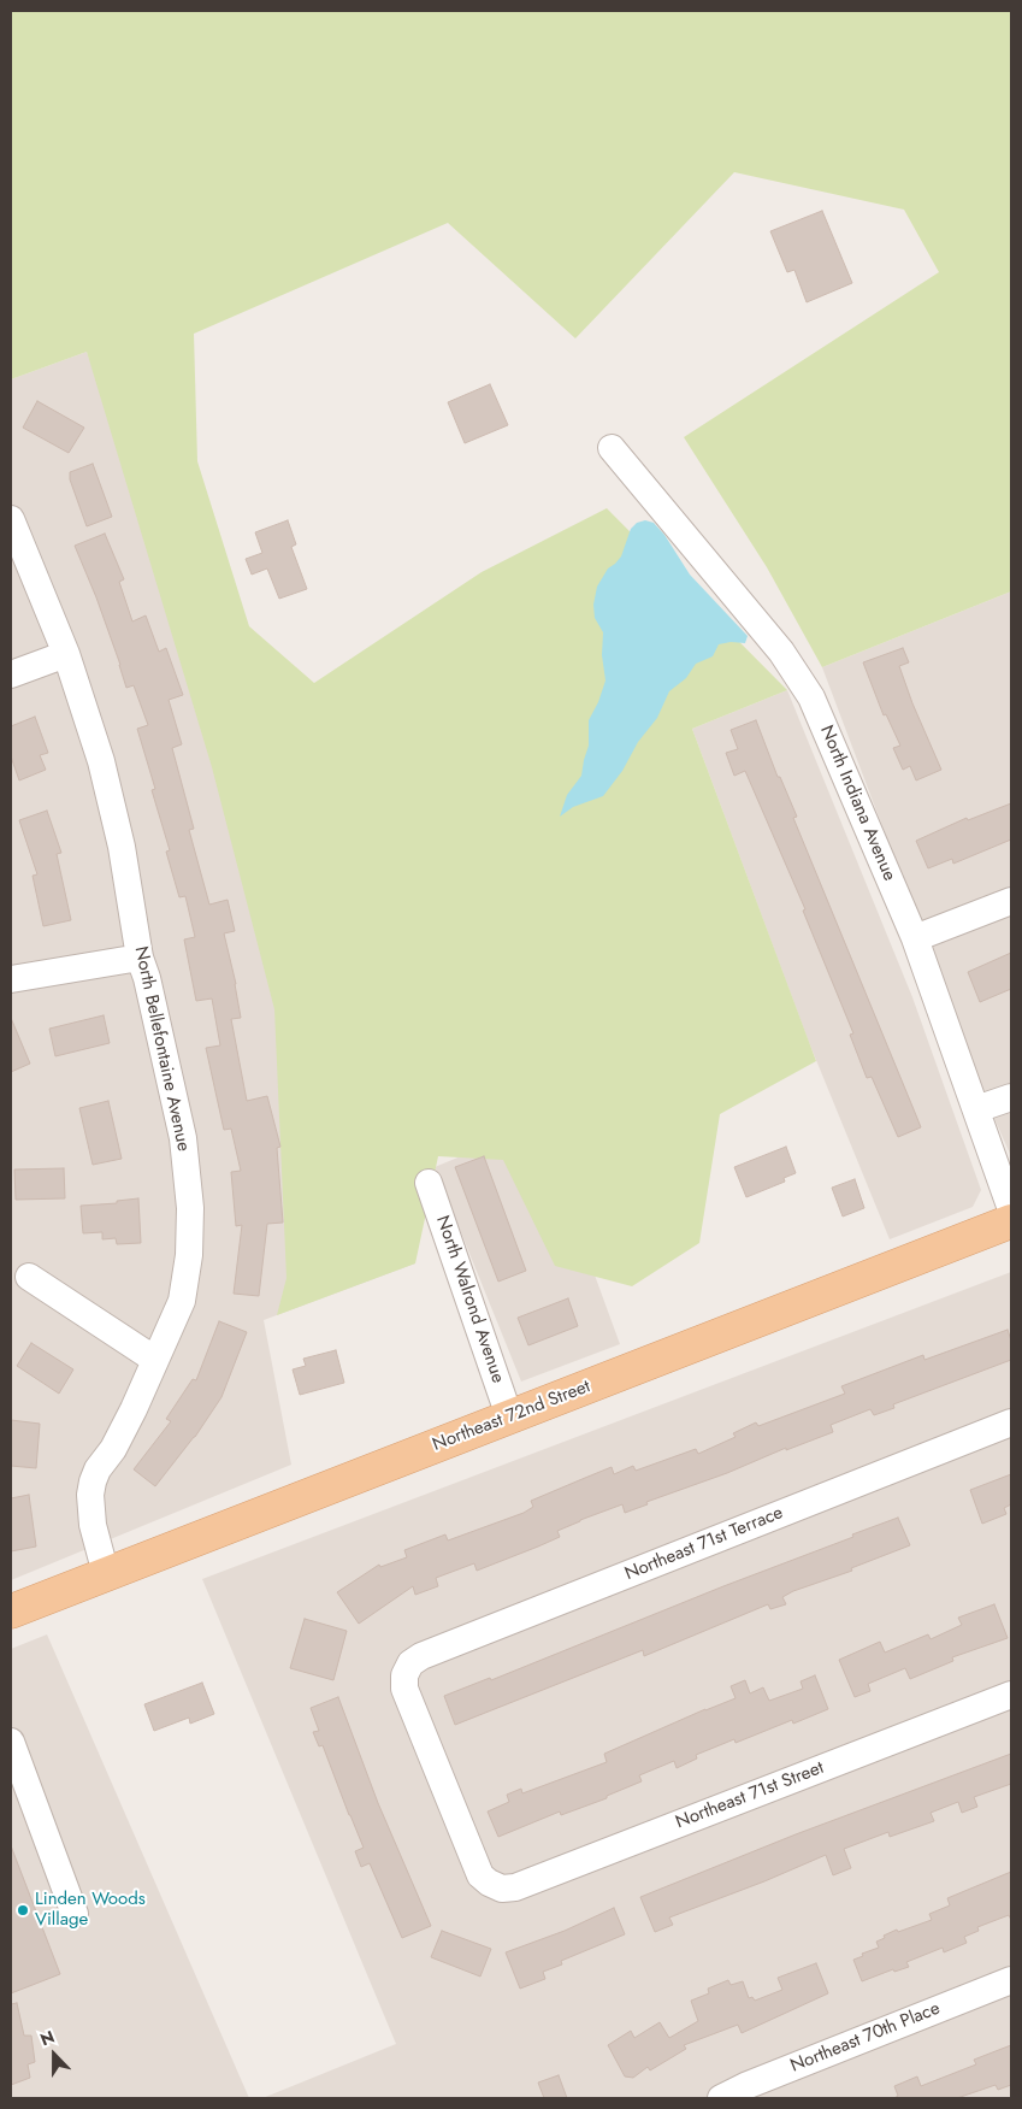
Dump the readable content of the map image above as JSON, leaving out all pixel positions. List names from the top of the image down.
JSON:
{
  "streets": {
    "main road": ["Northeast 72nd Street"],
    "street": [
      "North Indiana Avenue",
      "North Bellefontaine Avenue",
      "North Walrond Avenue",
      "Northeast 71st Terrace",
      "Northeast 71st Street",
      "Northeast 70th Place"
    ]
  },
  "crossings": [
    ["North Bellefontaine Avenue", "Northeast 72nd Street"],
    ["North Walrond Avenue", "Northeast 72nd Street"],
    ["Northeast 71st Terrace", "Northeast 71st Street"]
  ],
  "places": ["Linden Woods Village"],
  "north": "top"
}
